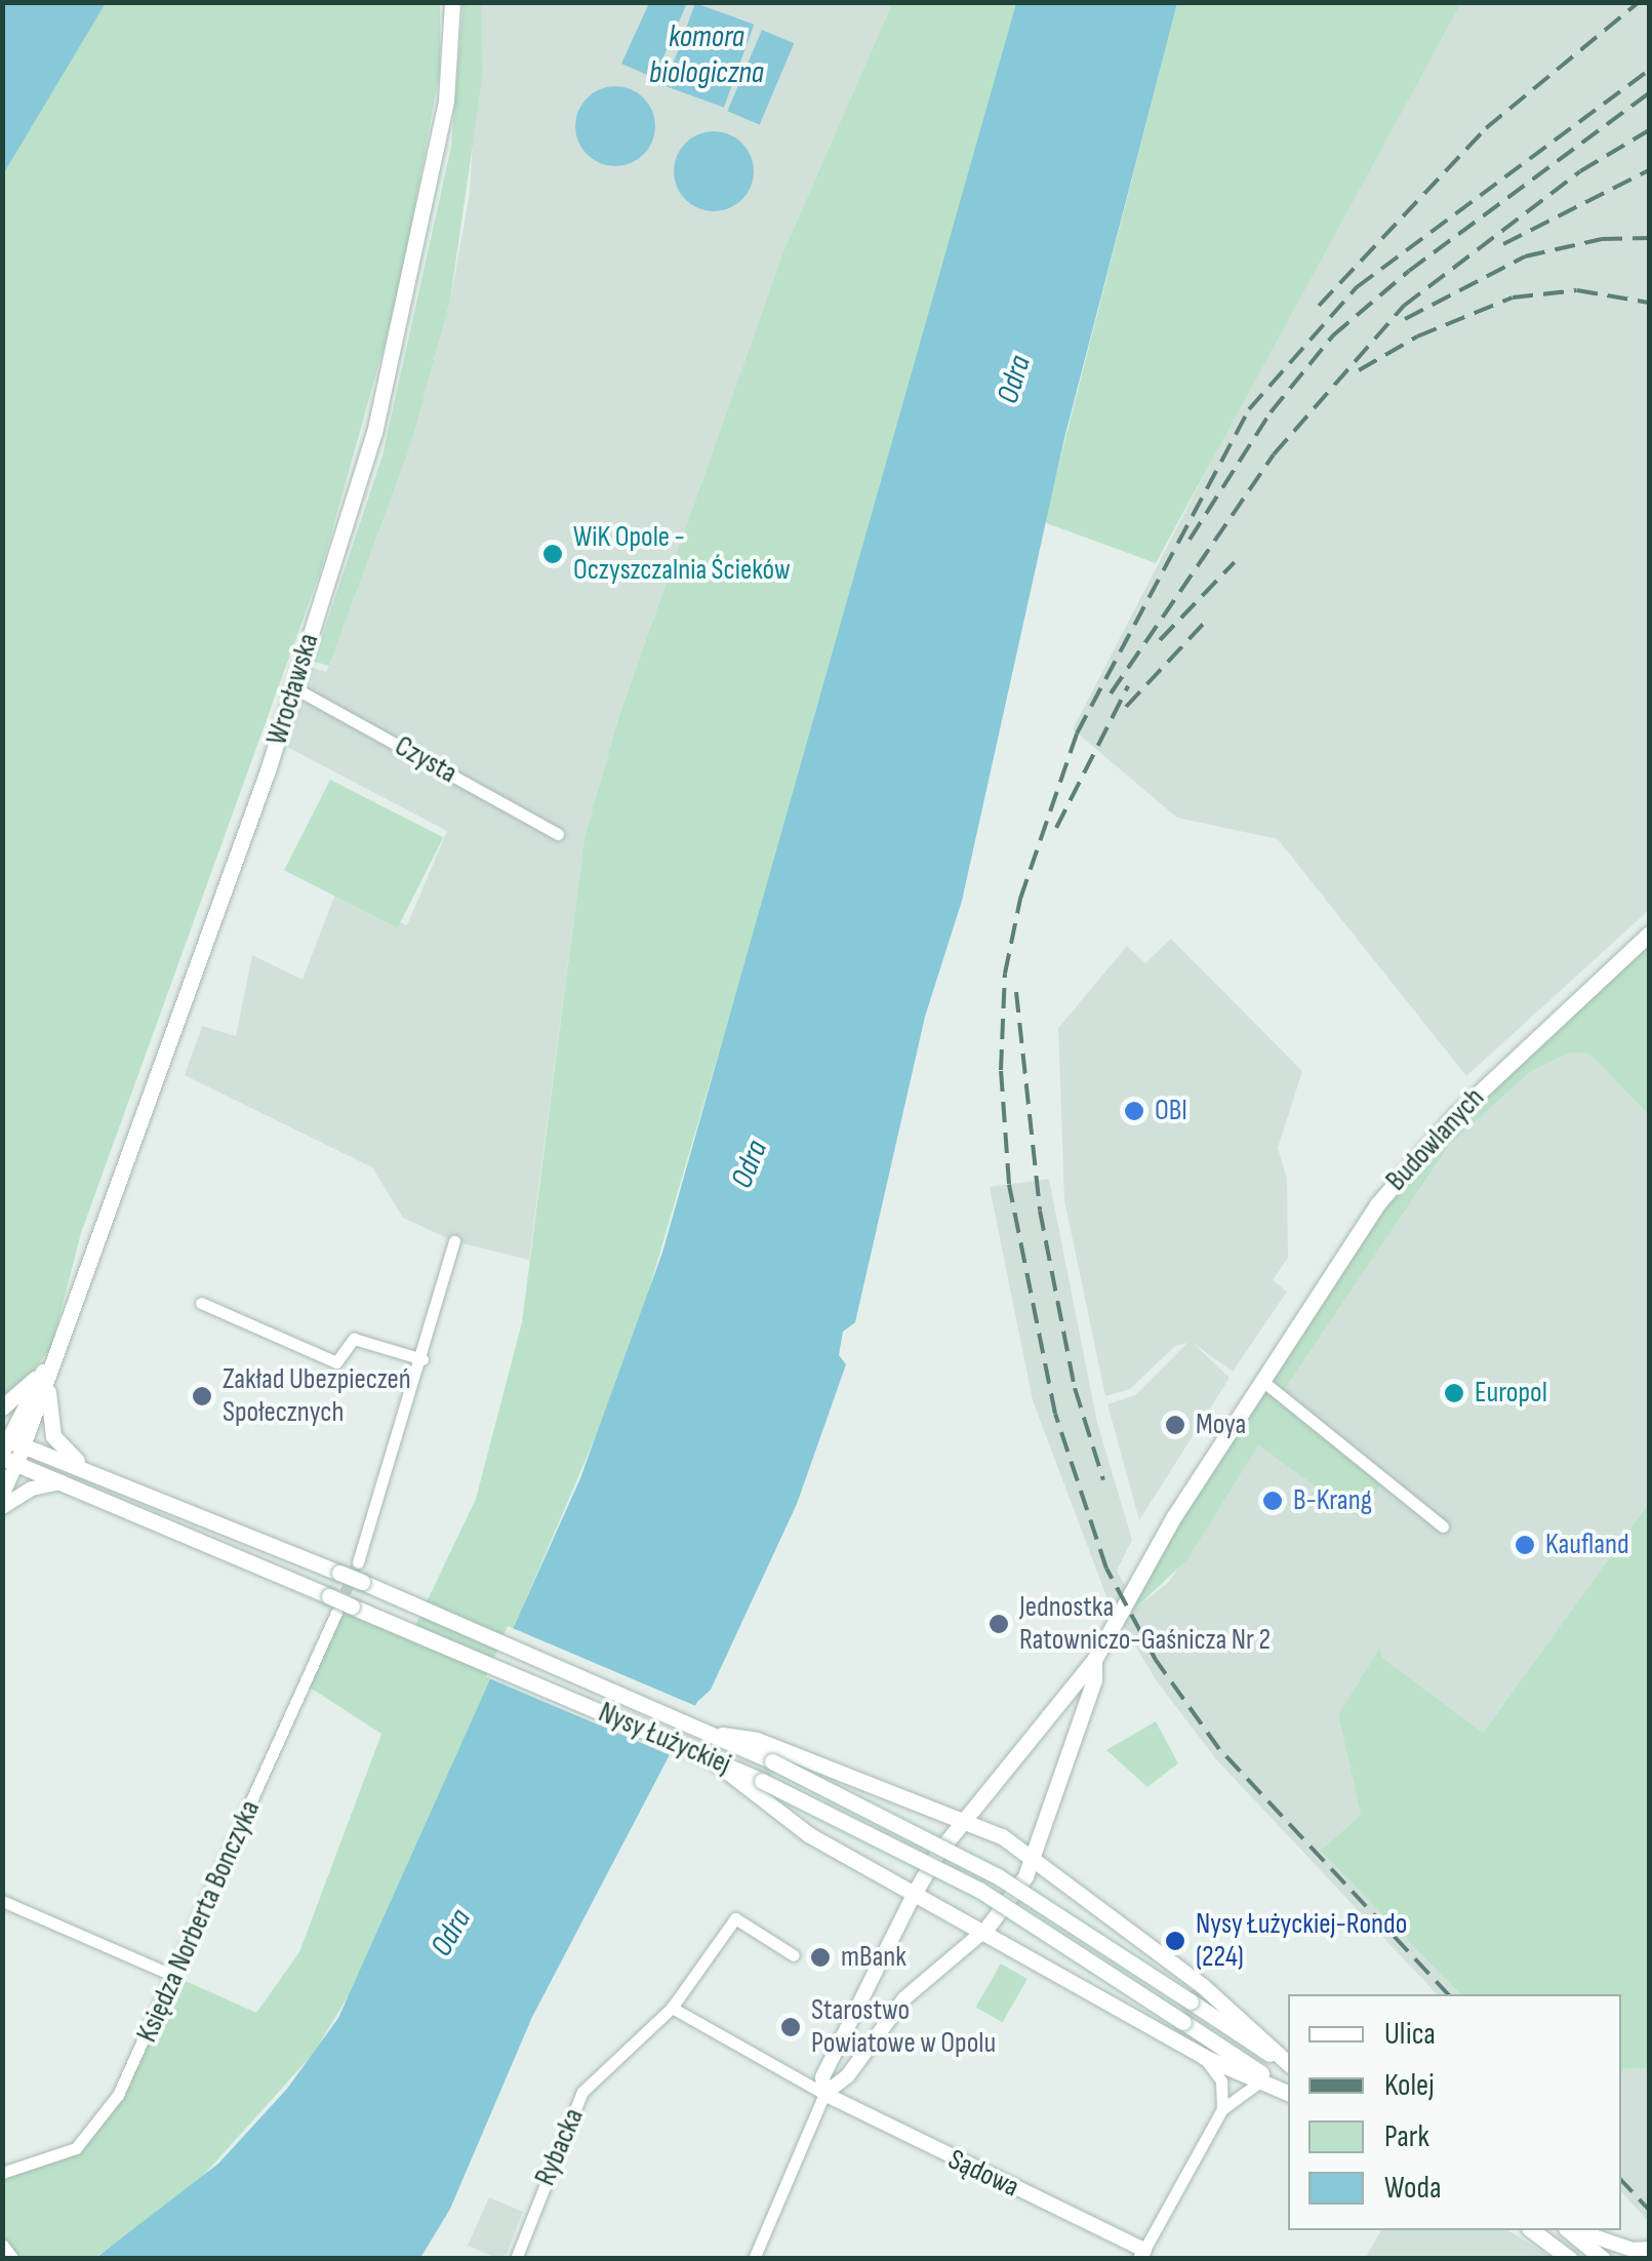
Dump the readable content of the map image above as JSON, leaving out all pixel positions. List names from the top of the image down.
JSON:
{
  "streets": {
    "main road": ["Wrocławska", "Budowlanych", "Nysy Łużyckiej"],
    "street": [
      "Czysta",
      "Księdza Norberta Bonczyka",
      "Rybacka",
      "Sądowa"
    ]
  },
  "crossings": [
    ["Wrocławska", "Czysta"],
    ["Wrocławska", "Nysy Łużyckiej"],
    ["Nysy Łużyckiej", "Księdza Norberta Bonczyka"]
  ],
  "water": ["komora biologiczna", "Odra"],
  "places": [
    "WiK Opole - Oczyszczalnia Ścieków",
    "OBI",
    "Europol",
    "Zakład Ubezpieczeń Społecznych",
    "Moya",
    "B-Krang",
    "Kaufland",
    "Jednostka Ratowniczo-Gaśnicza Nr 2",
    "Nysy Łużyckiej-Rondo (224)",
    "mBank",
    "Starostwo Powiatowe w Opolu"
  ],
  "legend": [
    "Ulica",
    "Kolej",
    "Park",
    "Woda"
  ]
}
